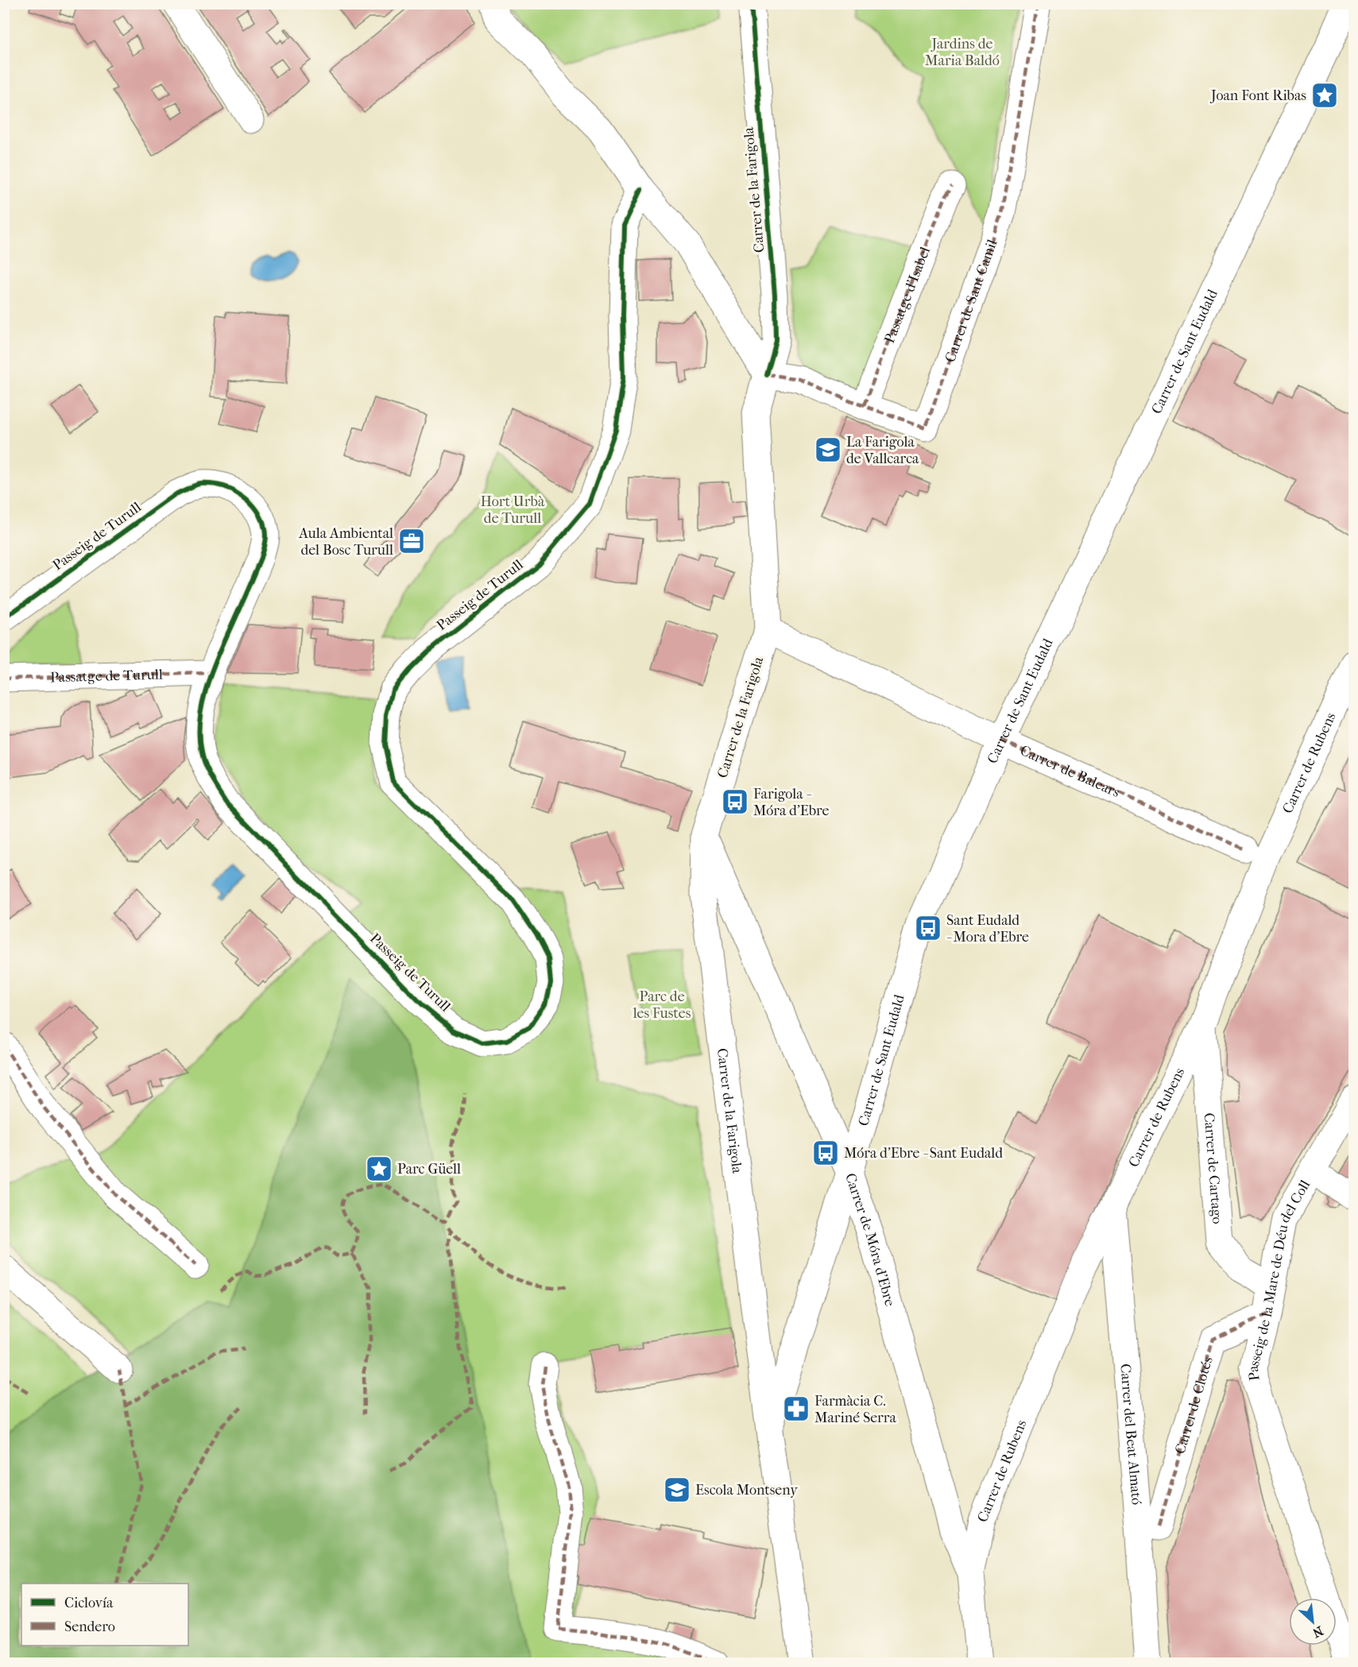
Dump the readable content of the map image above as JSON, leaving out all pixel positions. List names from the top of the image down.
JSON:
{
  "streets": {
    "street": [
      "Carrer de la Farigola",
      "Passatge d'Isabel",
      "Carrer de Sant Camil",
      "Carrer de Sant Eudald",
      "Passeig de Turull",
      "Passatge de Turull",
      "Carrer de Rubens",
      "Carrer de Balears",
      "Carrer de Cartago",
      "Carrer de Móra d'Ebre",
      "Passeig de la Mare de Déu del Coll",
      "Carrer de Clotés",
      "Carrer del Beat Almató"
    ]
  },
  "crossings": [
    ["Carrer de la Farigola", "Carrer de Sant Camil"],
    ["Carrer de la Farigola", "Carrer de Sant Eudald"],
    ["Carrer de la Farigola", "Carrer de Balears"],
    ["Carrer de la Farigola", "Carrer de Móra d'Ebre"],
    ["Passatge d'Isabel", "Carrer de Sant Camil"],
    ["Carrer de Sant Eudald", "Carrer de Balears"],
    ["Carrer de Sant Eudald", "Carrer de Móra d'Ebre"],
    ["Passeig de Turull", "Passatge de Turull"],
    ["Carrer de Rubens", "Carrer de Cartago"],
    ["Carrer de Rubens", "Carrer de Móra d'Ebre"],
    ["Carrer de Rubens", "Carrer del Beat Almató"],
    ["Carrer de Cartago", "Passeig de la Mare de Déu del Coll"],
    ["Passeig de la Mare de Déu del Coll", "Carrer de Clotés"]
  ],
  "parks": ["Jardins de Maria Baldó", "Hort Urbà de Turull", "Parc de les Fustes"],
  "places": {
    "place": ["Joan Font Ribas", "Parc Güell"],
    "school or university": ["La Farigola de Vallcarca", "Escola Montseny"],
    "office": ["Aula Ambiental del Bosc Turull"],
    "bus stop": ["Farigola - Móra d'Ebre", "Sant Eudald - Mora d'Ebre", "Móra d'Ebre - Sant Eudald"],
    "pharmacy": ["Farmàcia C. Mariné Serra"]
  },
  "legend": ["Ciclovía", "Sendero"],
  "north": "bottom right"
}
